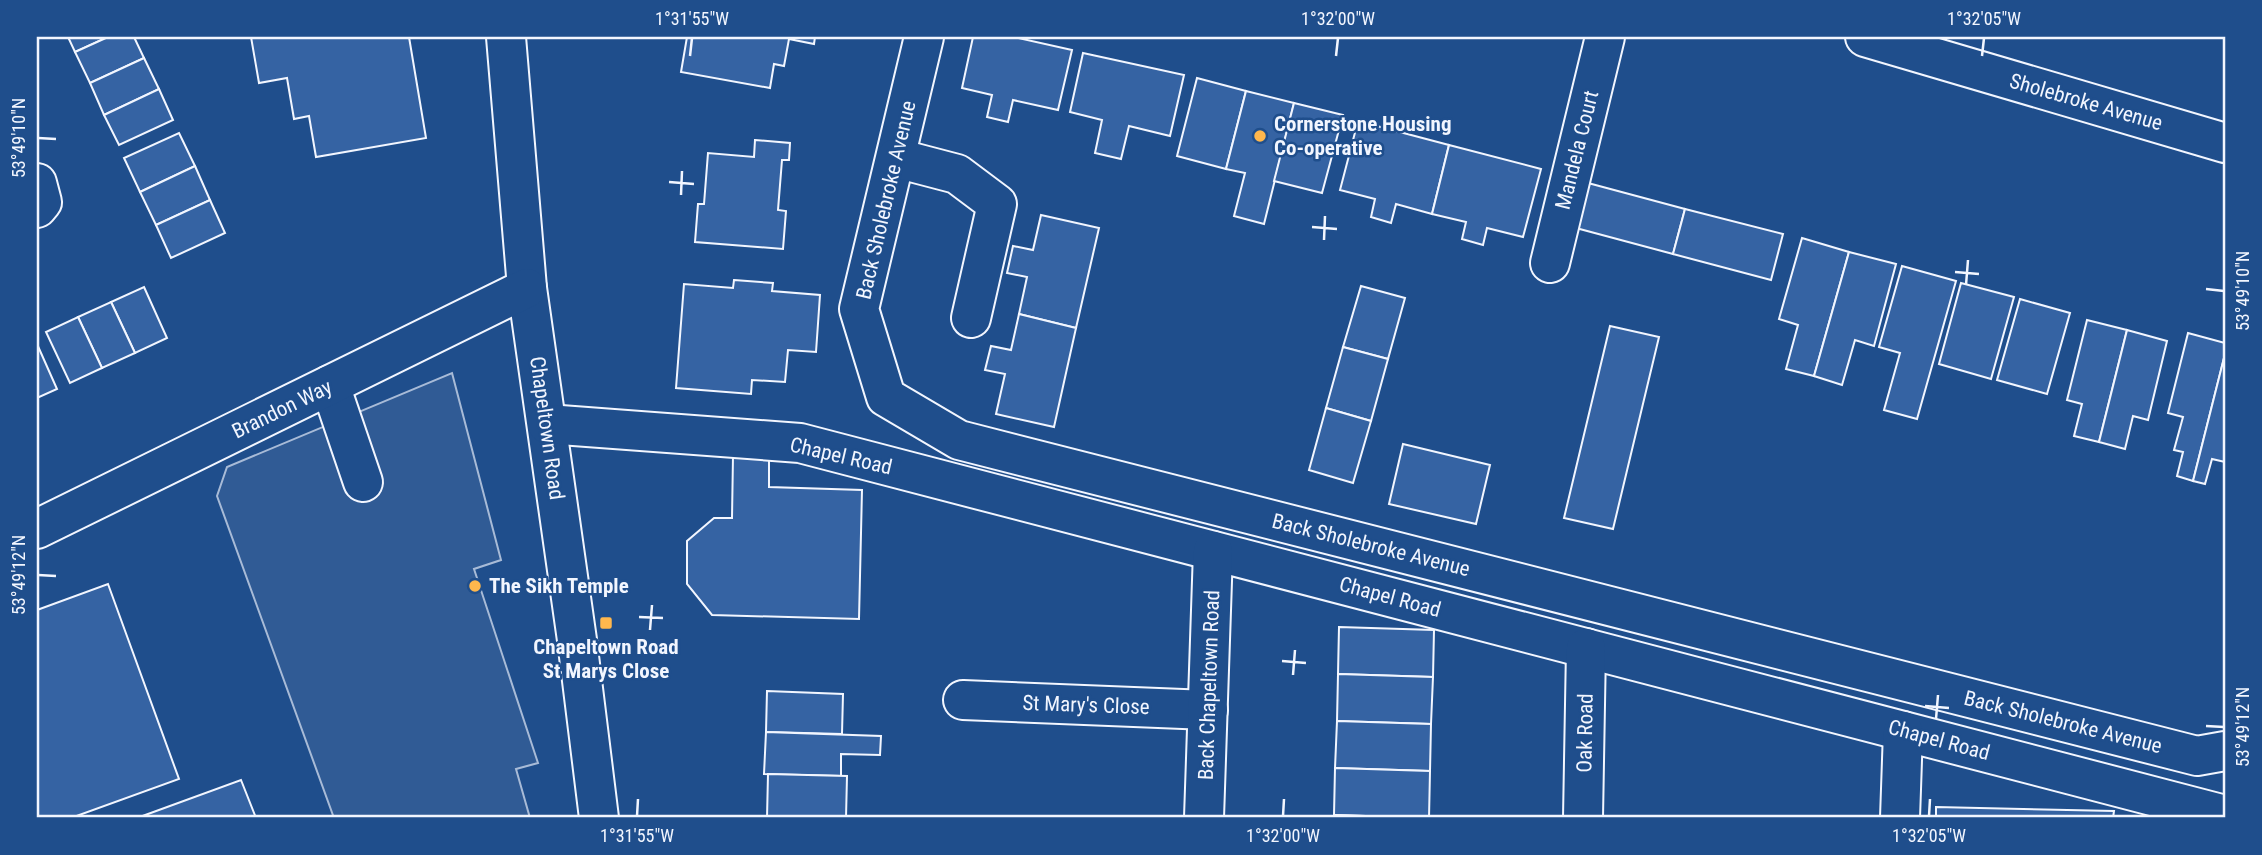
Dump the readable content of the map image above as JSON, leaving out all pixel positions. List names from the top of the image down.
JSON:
{
  "streets": {
    "street": [
      "Sholebroke Avenue",
      "Mandela Court",
      "Back Sholebroke Avenue",
      "Brandon Way",
      "Chapeltown Road",
      "Chapel Road",
      "Back Chapeltown Road",
      "St Mary's Close",
      "Oak Road"
    ]
  },
  "crossings": [
    ["Brandon Way", "Chapeltown Road"],
    ["Chapeltown Road", "Chapel Road"],
    ["Chapel Road", "Back Chapeltown Road"],
    ["Chapel Road", "Oak Road"],
    ["Back Chapeltown Road", "St Mary's Close"]
  ],
  "places": {
    "other": ["Cornerstone Housing Co-operative", "The Sikh Temple"],
    "transit": ["Chapeltown Road St Marys Close"]
  },
  "coordinates": [
    "1°31'55\"W",
    "1°32'00\"W",
    "1°32'05\"W",
    "53°49'10\"N",
    "53°49'12\"N"
  ]
}
